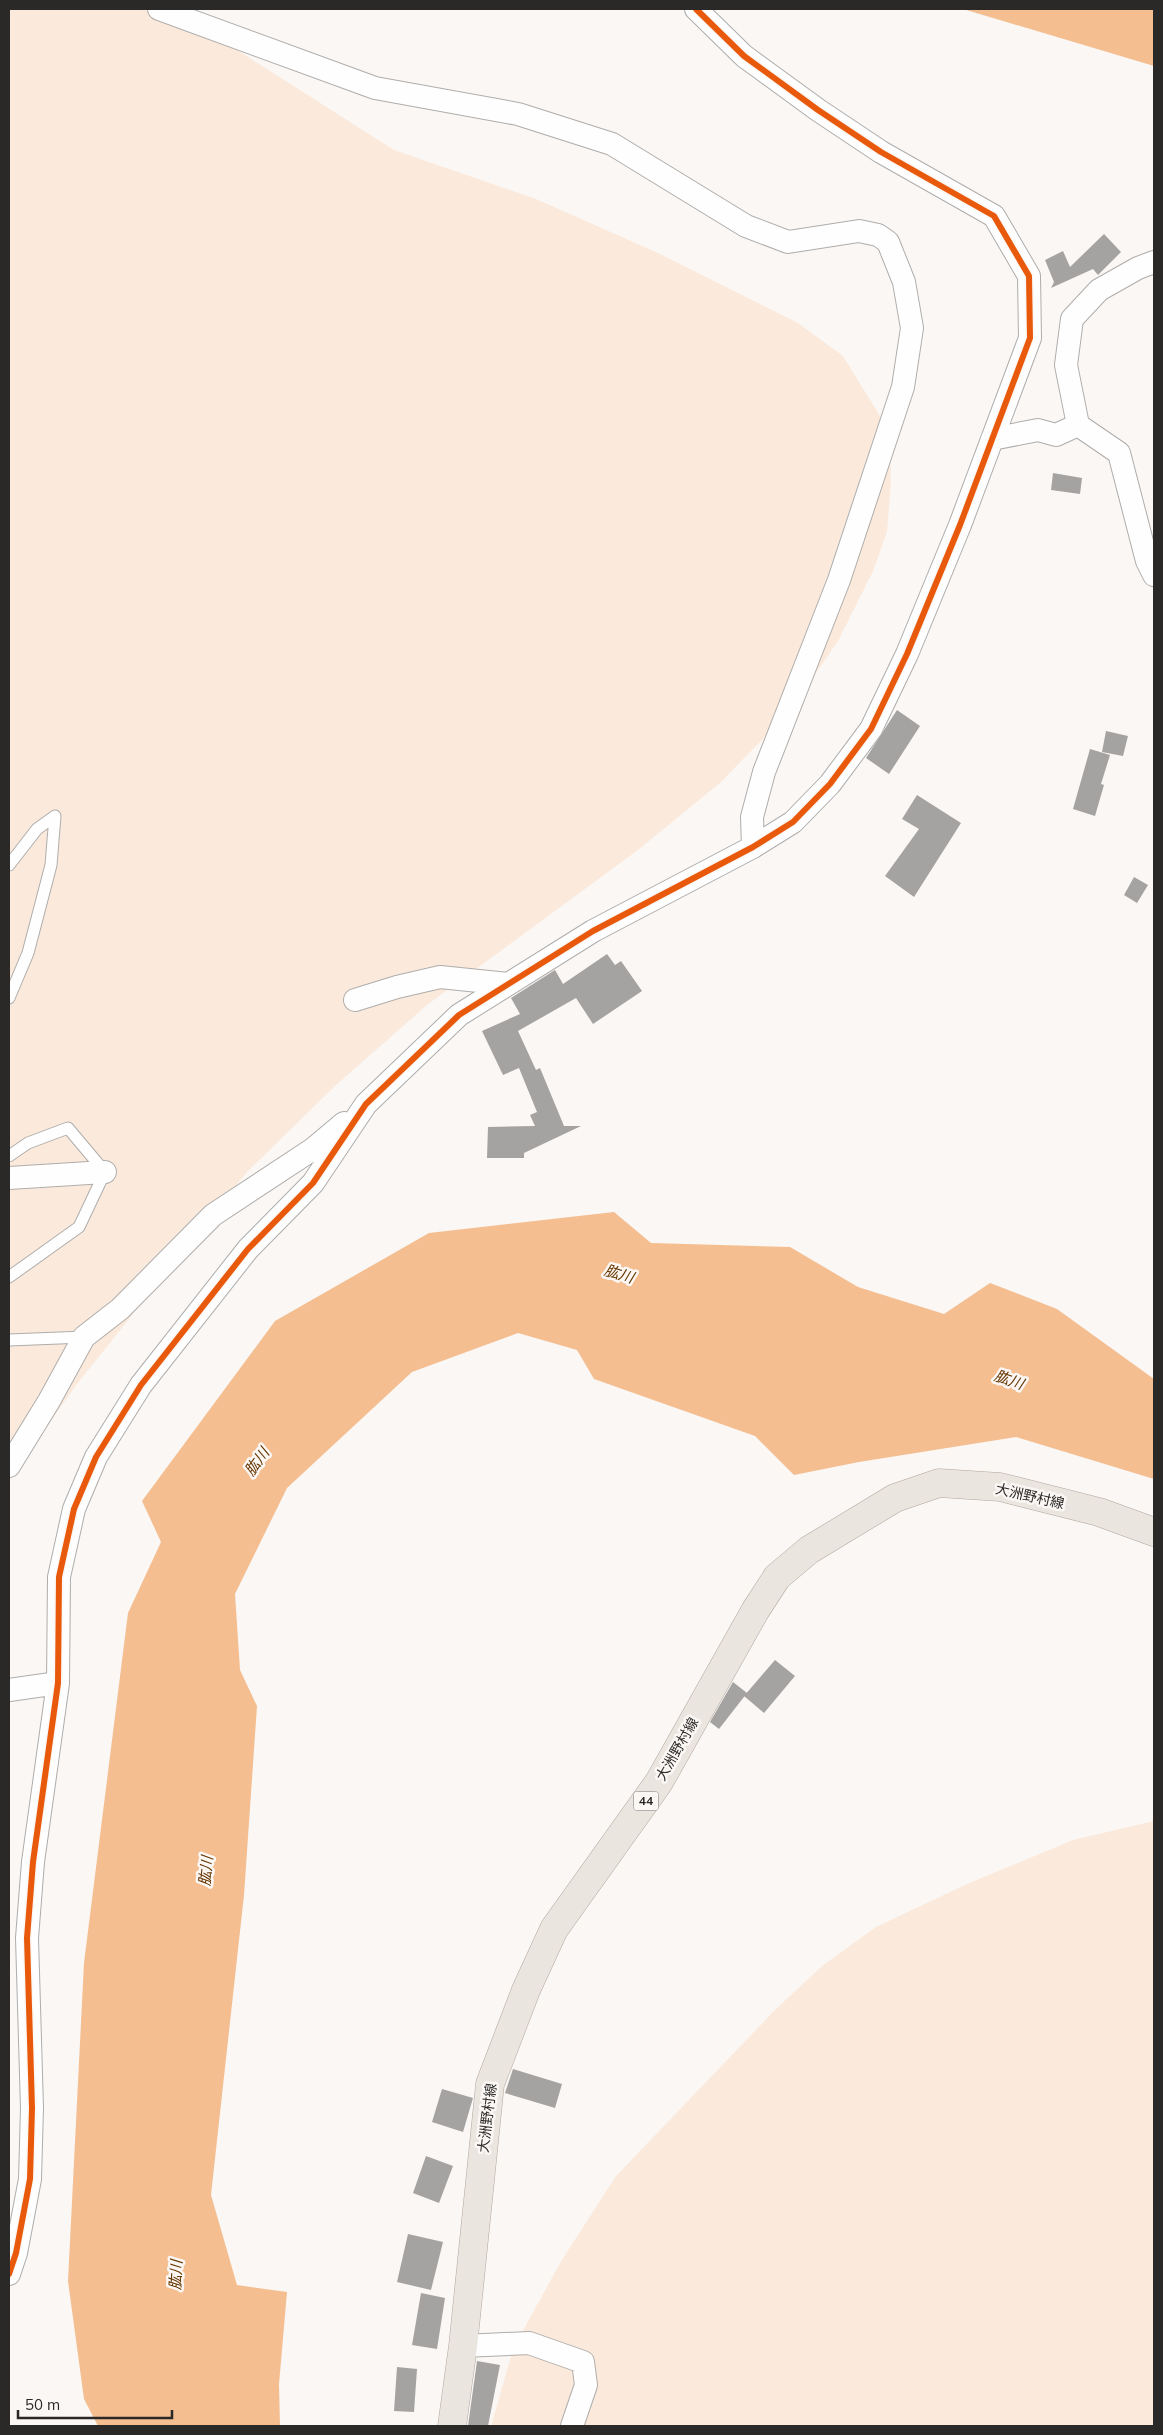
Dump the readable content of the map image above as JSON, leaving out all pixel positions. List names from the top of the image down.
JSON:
{
  "streets": {
    "main road": ["大洲野村線", "44"]
  },
  "water": ["肱川"],
  "scale_bar": "50 m"
}
